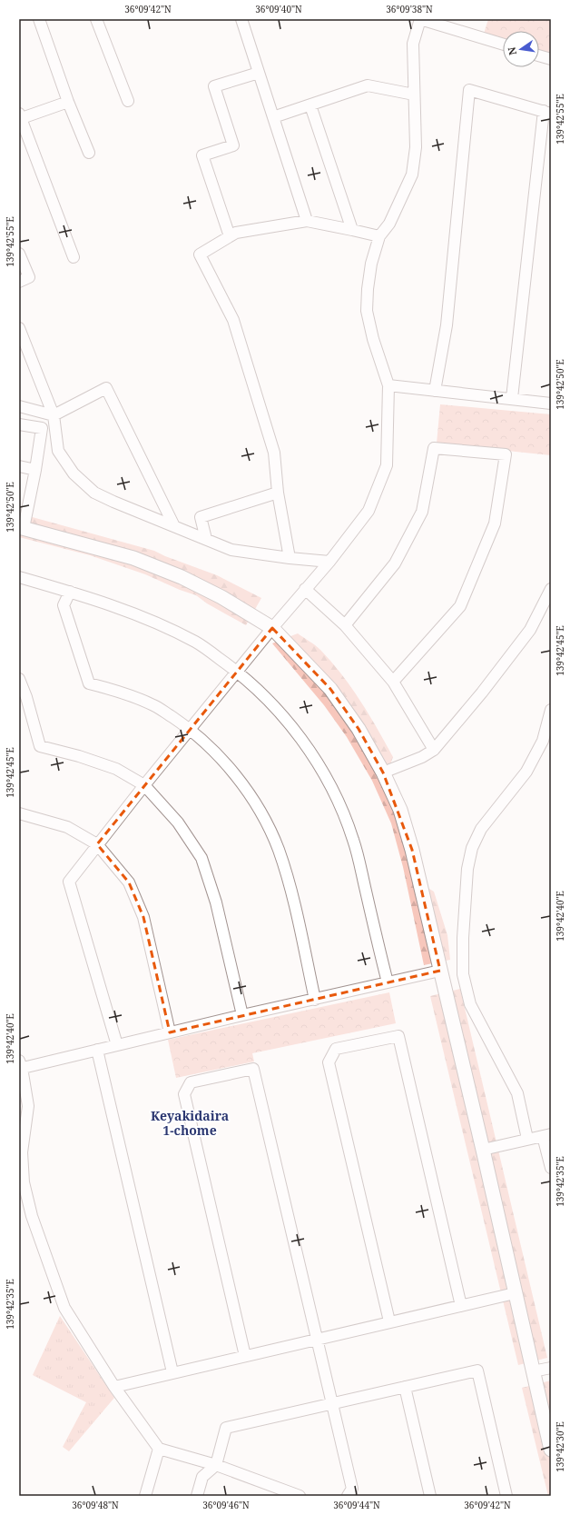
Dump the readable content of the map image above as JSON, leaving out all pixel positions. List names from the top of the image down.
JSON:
{
  "districts": ["Keyakidaira 1-chome"],
  "north": "left",
  "coordinates": [
    "36°09'42\"N",
    "36°09'40\"N",
    "36°09'38\"N",
    "139°42'55\"E",
    "139°42'50\"E",
    "139°42'45\"E",
    "139°42'40\"E",
    "139°42'35\"E",
    "139°42'30\"E",
    "36°09'48\"N",
    "36°09'46\"N",
    "36°09'44\"N"
  ]
}
